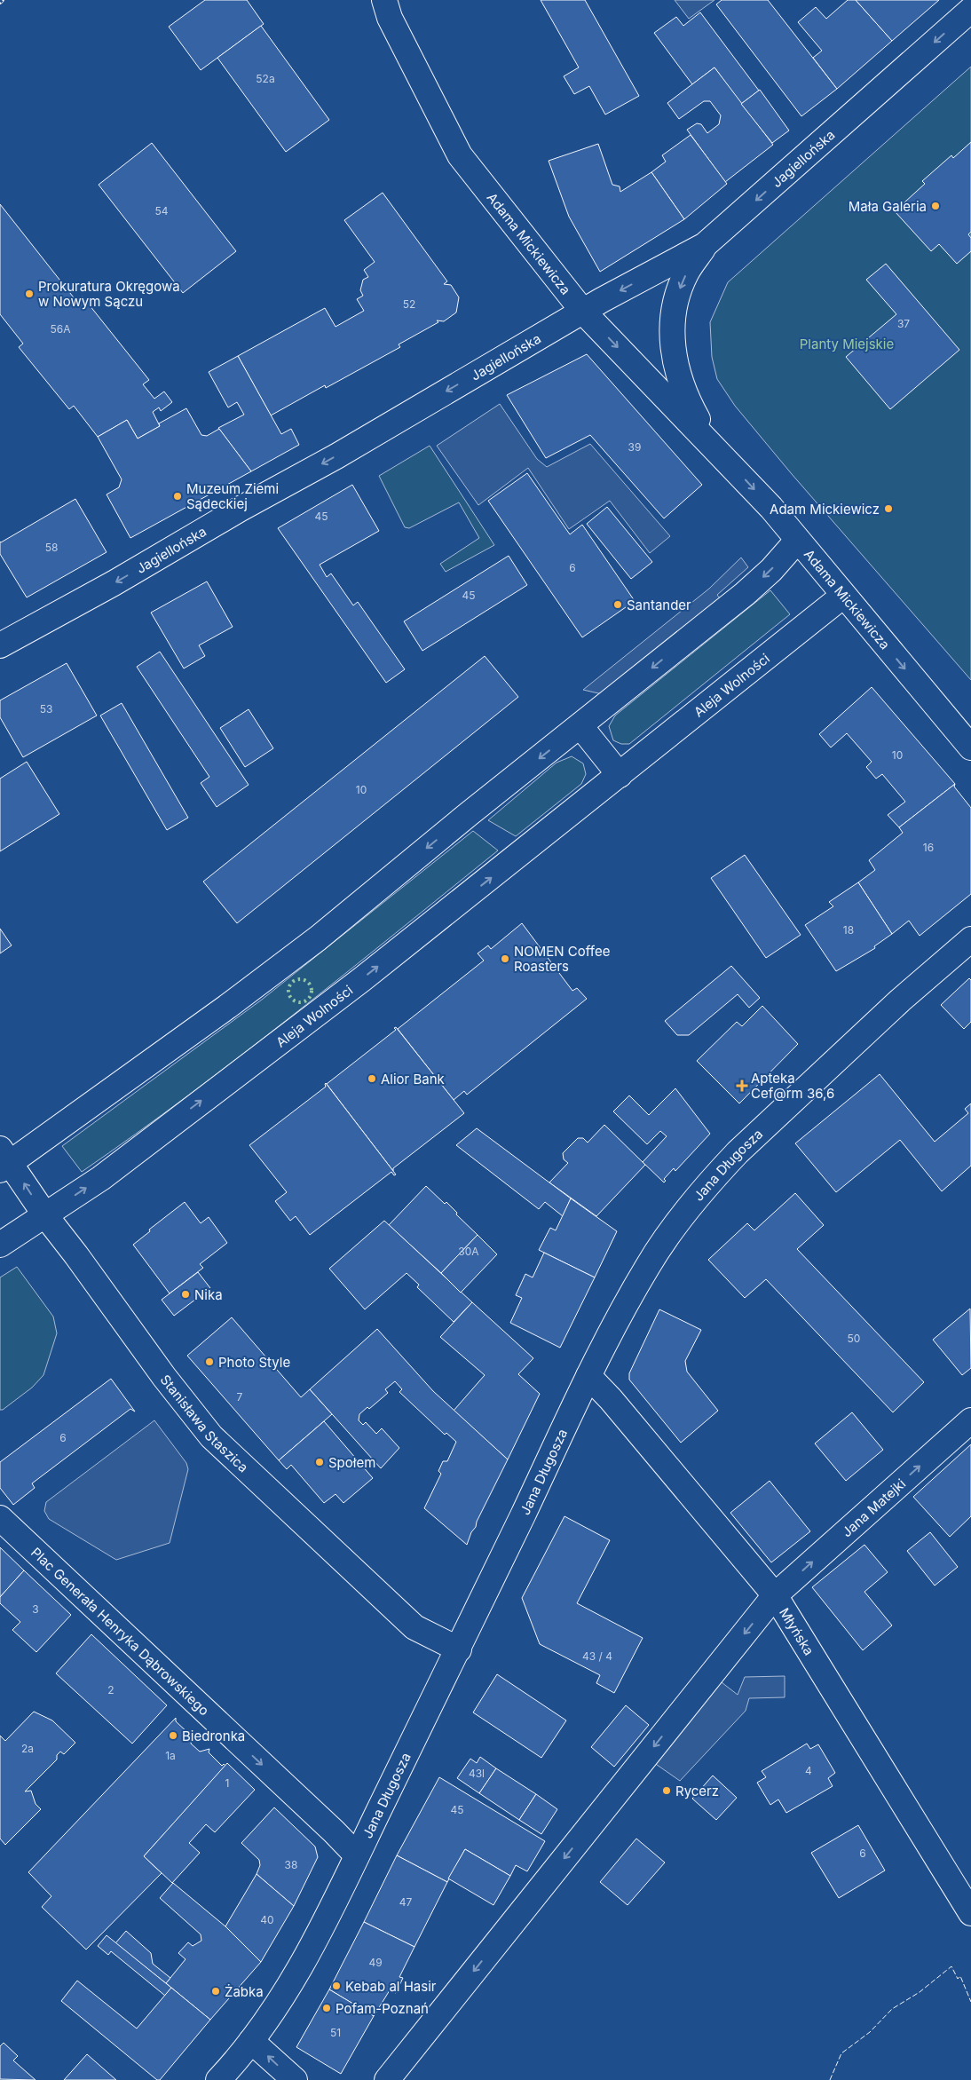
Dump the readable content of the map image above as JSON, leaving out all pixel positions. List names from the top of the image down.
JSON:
{
  "streets": {
    "street": [
      "Jagiellońska",
      "Adama Mickiewicza",
      "Aleja Wolności",
      "Jana Długosza",
      "Stanisława Staszica",
      "Jana Matejki",
      "Plac Generała Henryka Dąbrowskiego",
      "Młyńska"
    ]
  },
  "crossings": [
    ["Jagiellońska", "Adama Mickiewicza"],
    ["Adama Mickiewicza", "Aleja Wolności"],
    ["Aleja Wolności", "Stanisława Staszica"],
    ["Jana Długosza", "Stanisława Staszica"],
    ["Jana Długosza", "Plac Generała Henryka Dąbrowskiego"],
    ["Jana Długosza", "Młyńska"],
    ["Jana Matejki", "Młyńska"]
  ],
  "one_way": ["Jagiellońska", "Adama Mickiewicza", "Plac Generała Henryka Dąbrowskiego"],
  "parks": ["Planty Miejskie"],
  "places": {
    "other": [
      "Mała Galeria",
      "Prokuratura Okręgowa w Nowym Sączu",
      "Muzeum Ziemi Sądeckiej",
      "Adam Mickiewicz",
      "Santander",
      "NOMEN Coffee Roasters",
      "Alior Bank",
      "Nika",
      "Photo Style",
      "Społem",
      "Biedronka",
      "Rycerz",
      "Kebab al Hasir",
      "Żabka",
      "Pofam-Poznań"
    ],
    "health": ["Apteka Cef@rm 36,6"]
  },
  "house_numbers": [
    "52a",
    "54",
    "52",
    "37",
    "56A",
    "39",
    "45",
    "58",
    "6",
    "45",
    "53",
    "10",
    "10",
    "16",
    "18",
    "30A",
    "50",
    "7",
    "6",
    "3",
    "43 / 4",
    "2",
    "2a",
    "1a",
    "4",
    "43l",
    "1",
    "45",
    "6",
    "38",
    "47",
    "40",
    "49",
    "51"
  ]
}
